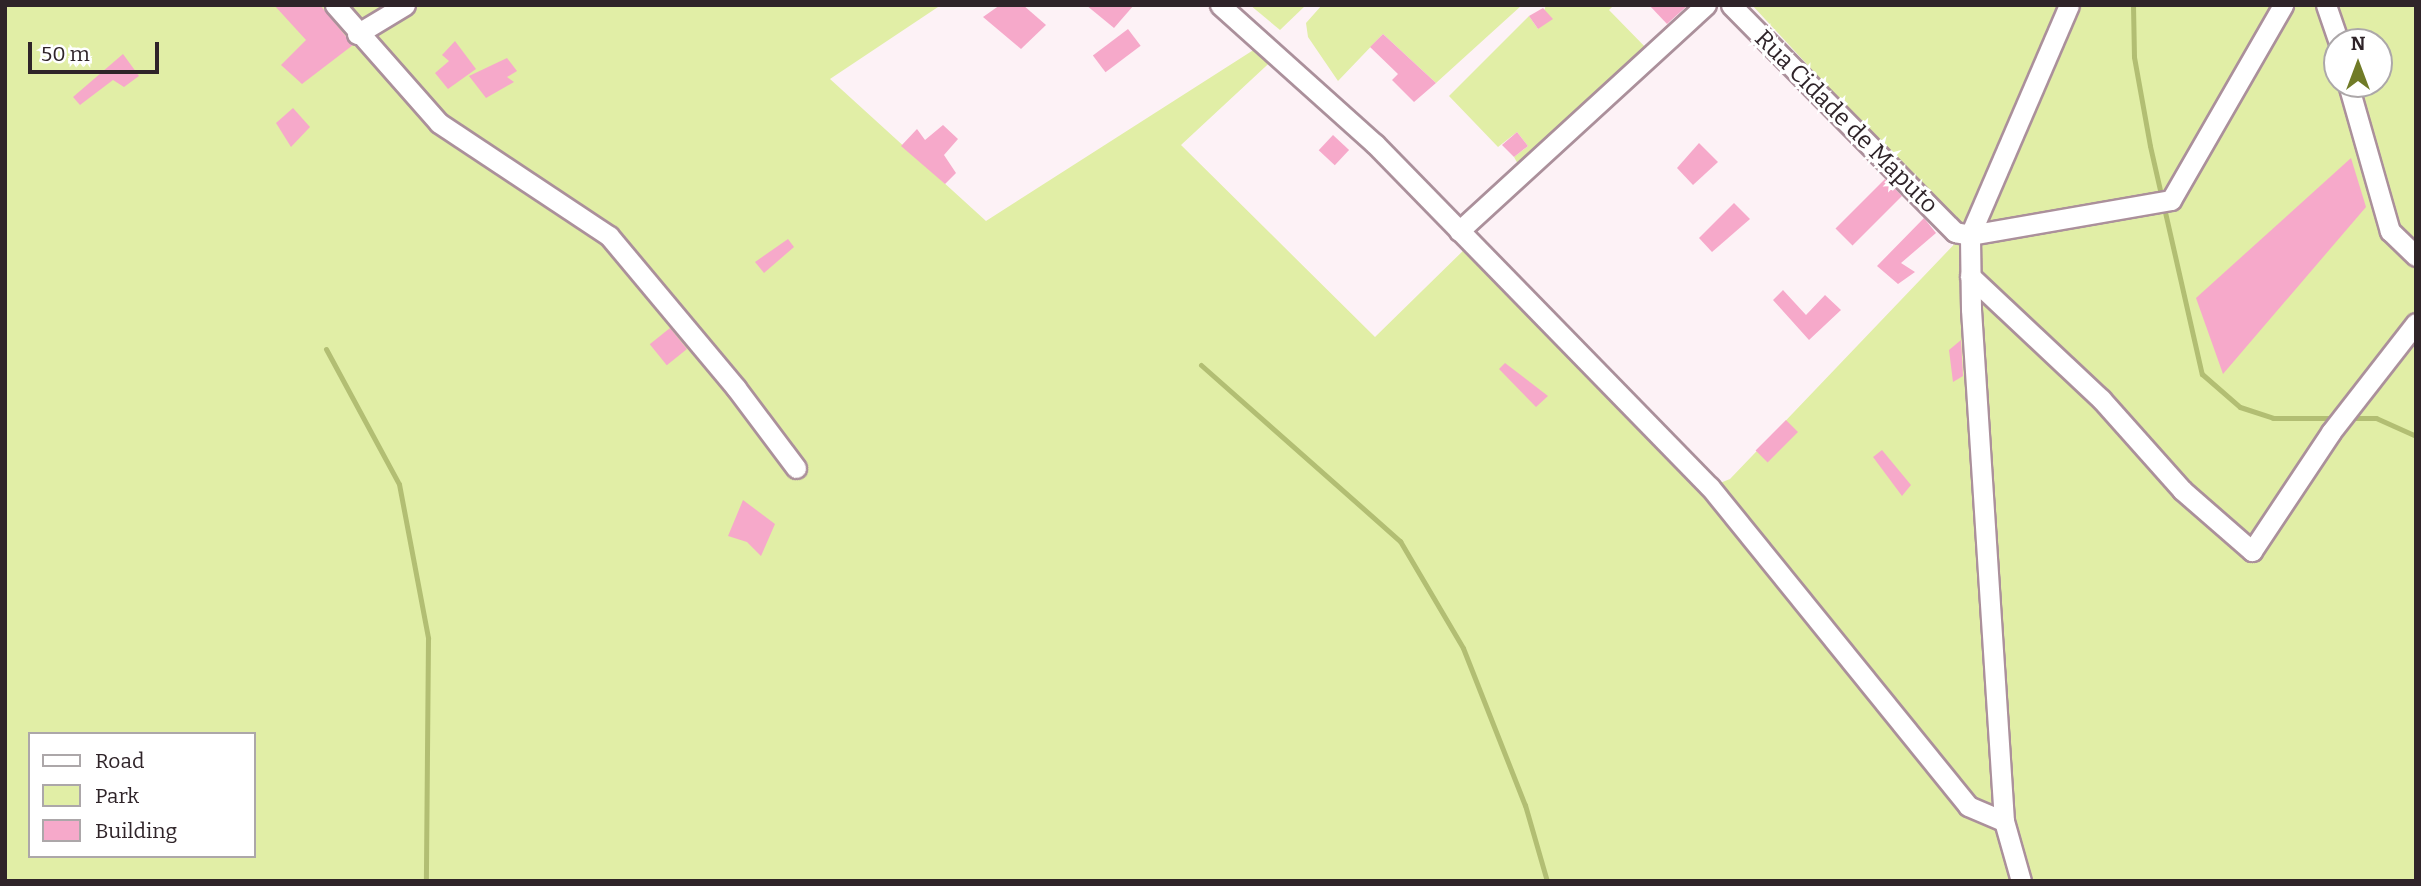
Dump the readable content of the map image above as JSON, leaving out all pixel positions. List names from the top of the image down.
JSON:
{
  "streets": {
    "street": ["Rua Cidade de Maputo"]
  },
  "legend": ["Road", "Park", "Building"],
  "scale_bar": "50 m",
  "north": "top"
}
